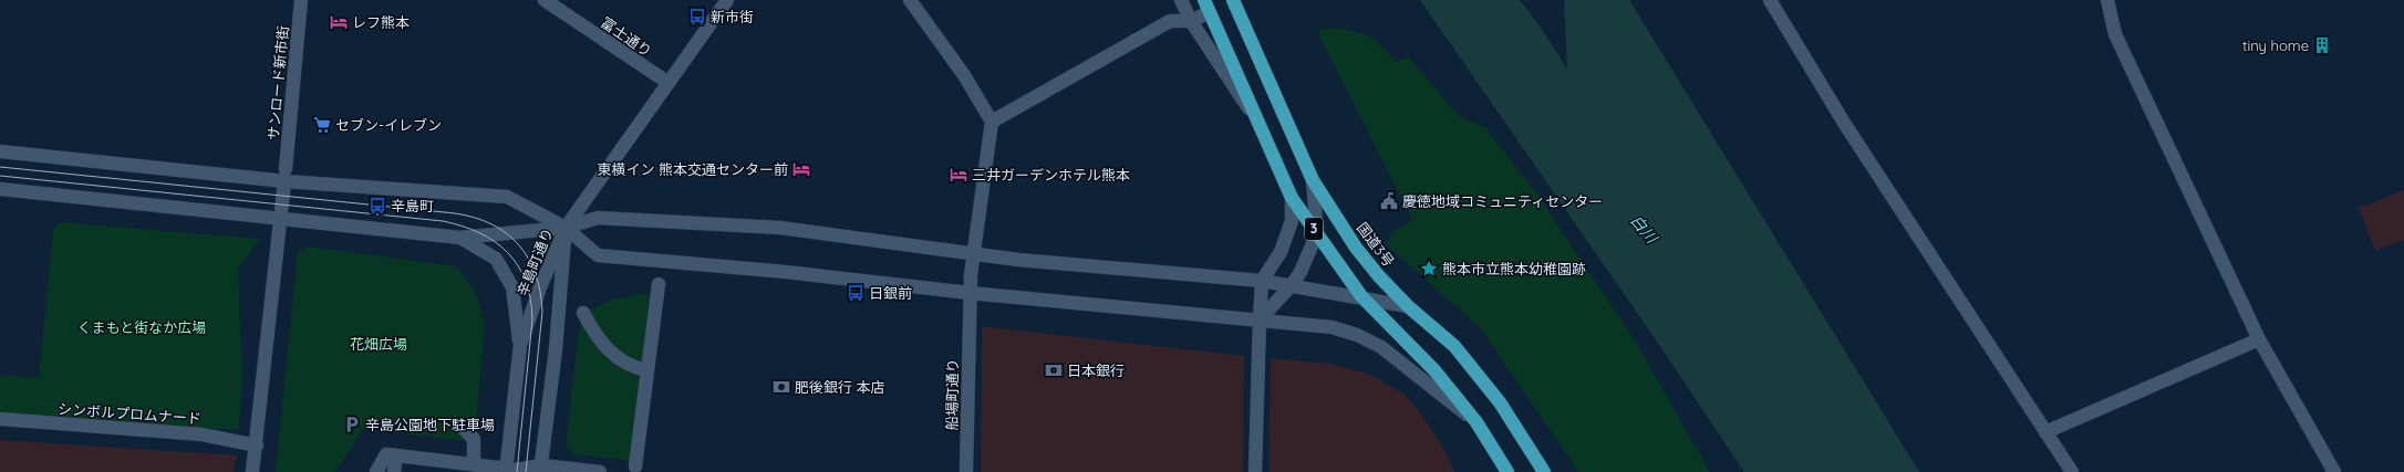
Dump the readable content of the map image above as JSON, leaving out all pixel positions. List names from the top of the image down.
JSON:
{
  "streets": {
    "highway": ["3", "国道3号"],
    "street": [
      "富士通り",
      "サンロード新市街",
      "辛島町通り",
      "船場町通り",
      "シンボルプロムナード"
    ]
  },
  "crossings": [
    ["サンロード新市街", "シンボルプロムナード"]
  ],
  "water": ["白川"],
  "parks": ["くまもと街なか広場", "花畑広場"],
  "places": {
    "bus stop": ["新市街", "辛島町", "日銀前"],
    "hotel": ["レフ熊本", "東横イン 熊本交通センター前", "三井ガーデンホテル熊本"],
    "building": ["tiny home"],
    "supermarket": ["セブン-イレブン"],
    "public building": ["慶徳地域コミュニティセンター"],
    "place": ["熊本市立熊本幼稚園跡"],
    "bank": ["日本銀行", "肥後銀行 本店"],
    "parking": ["辛島公園地下駐車場"]
  }
}
